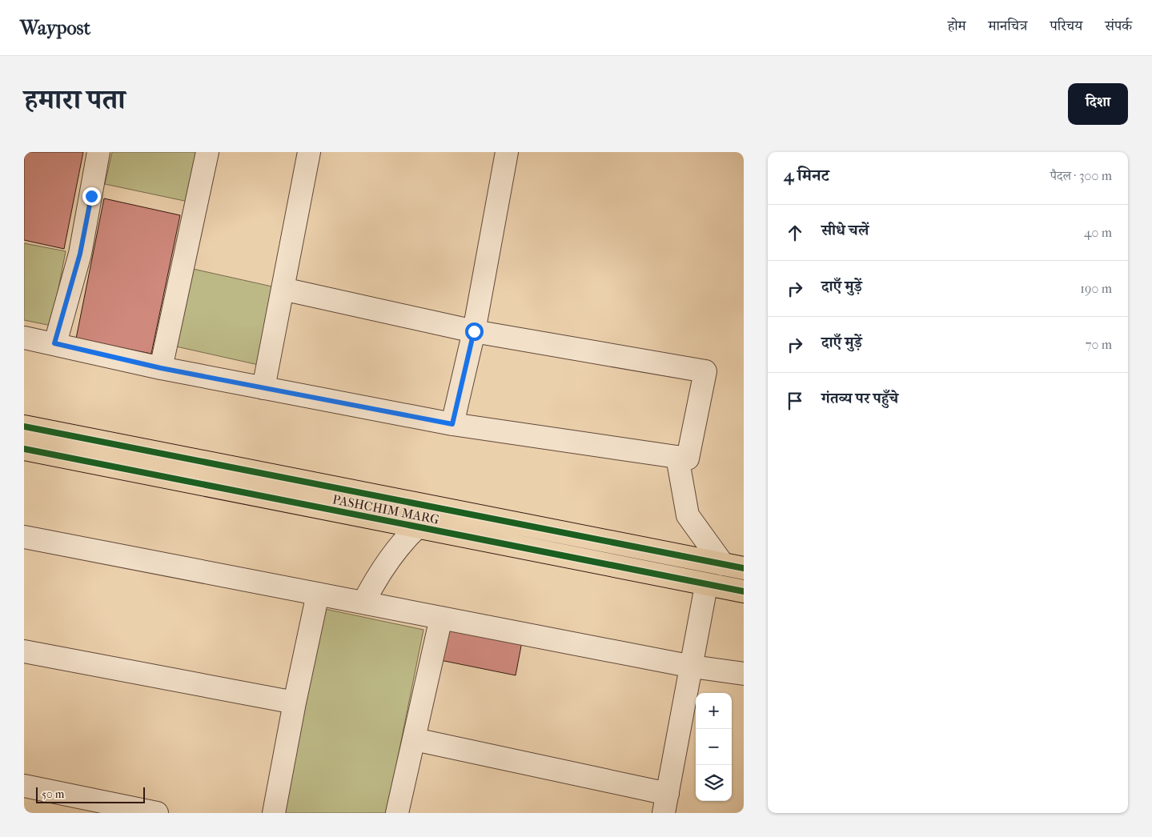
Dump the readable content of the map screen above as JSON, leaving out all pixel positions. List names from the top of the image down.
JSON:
{
  "streets": {
    "main road": ["PASHCHIM MARG"]
  },
  "scale_bar": "50 m",
  "page": {
    "header": "Waypost",
    "nav": [
      "होम",
      "मानचित्र",
      "परिचय",
      "संपर्क"
    ],
    "title": "हमारा पता",
    "buttons": "दिशा",
    "heading": ["4 मिनट", "पैदल · 300 m"],
    "list": [
      ["सीधे चलें", "40 m"],
      ["दाएँ मुड़ें", "190 m"],
      ["दाएँ मुड़ें", "70 m"],
      "गंतव्य पर पहुँचे"
    ],
    "map_buttons": ["+", "−"],
    "scale": "50 m"
  }
}
